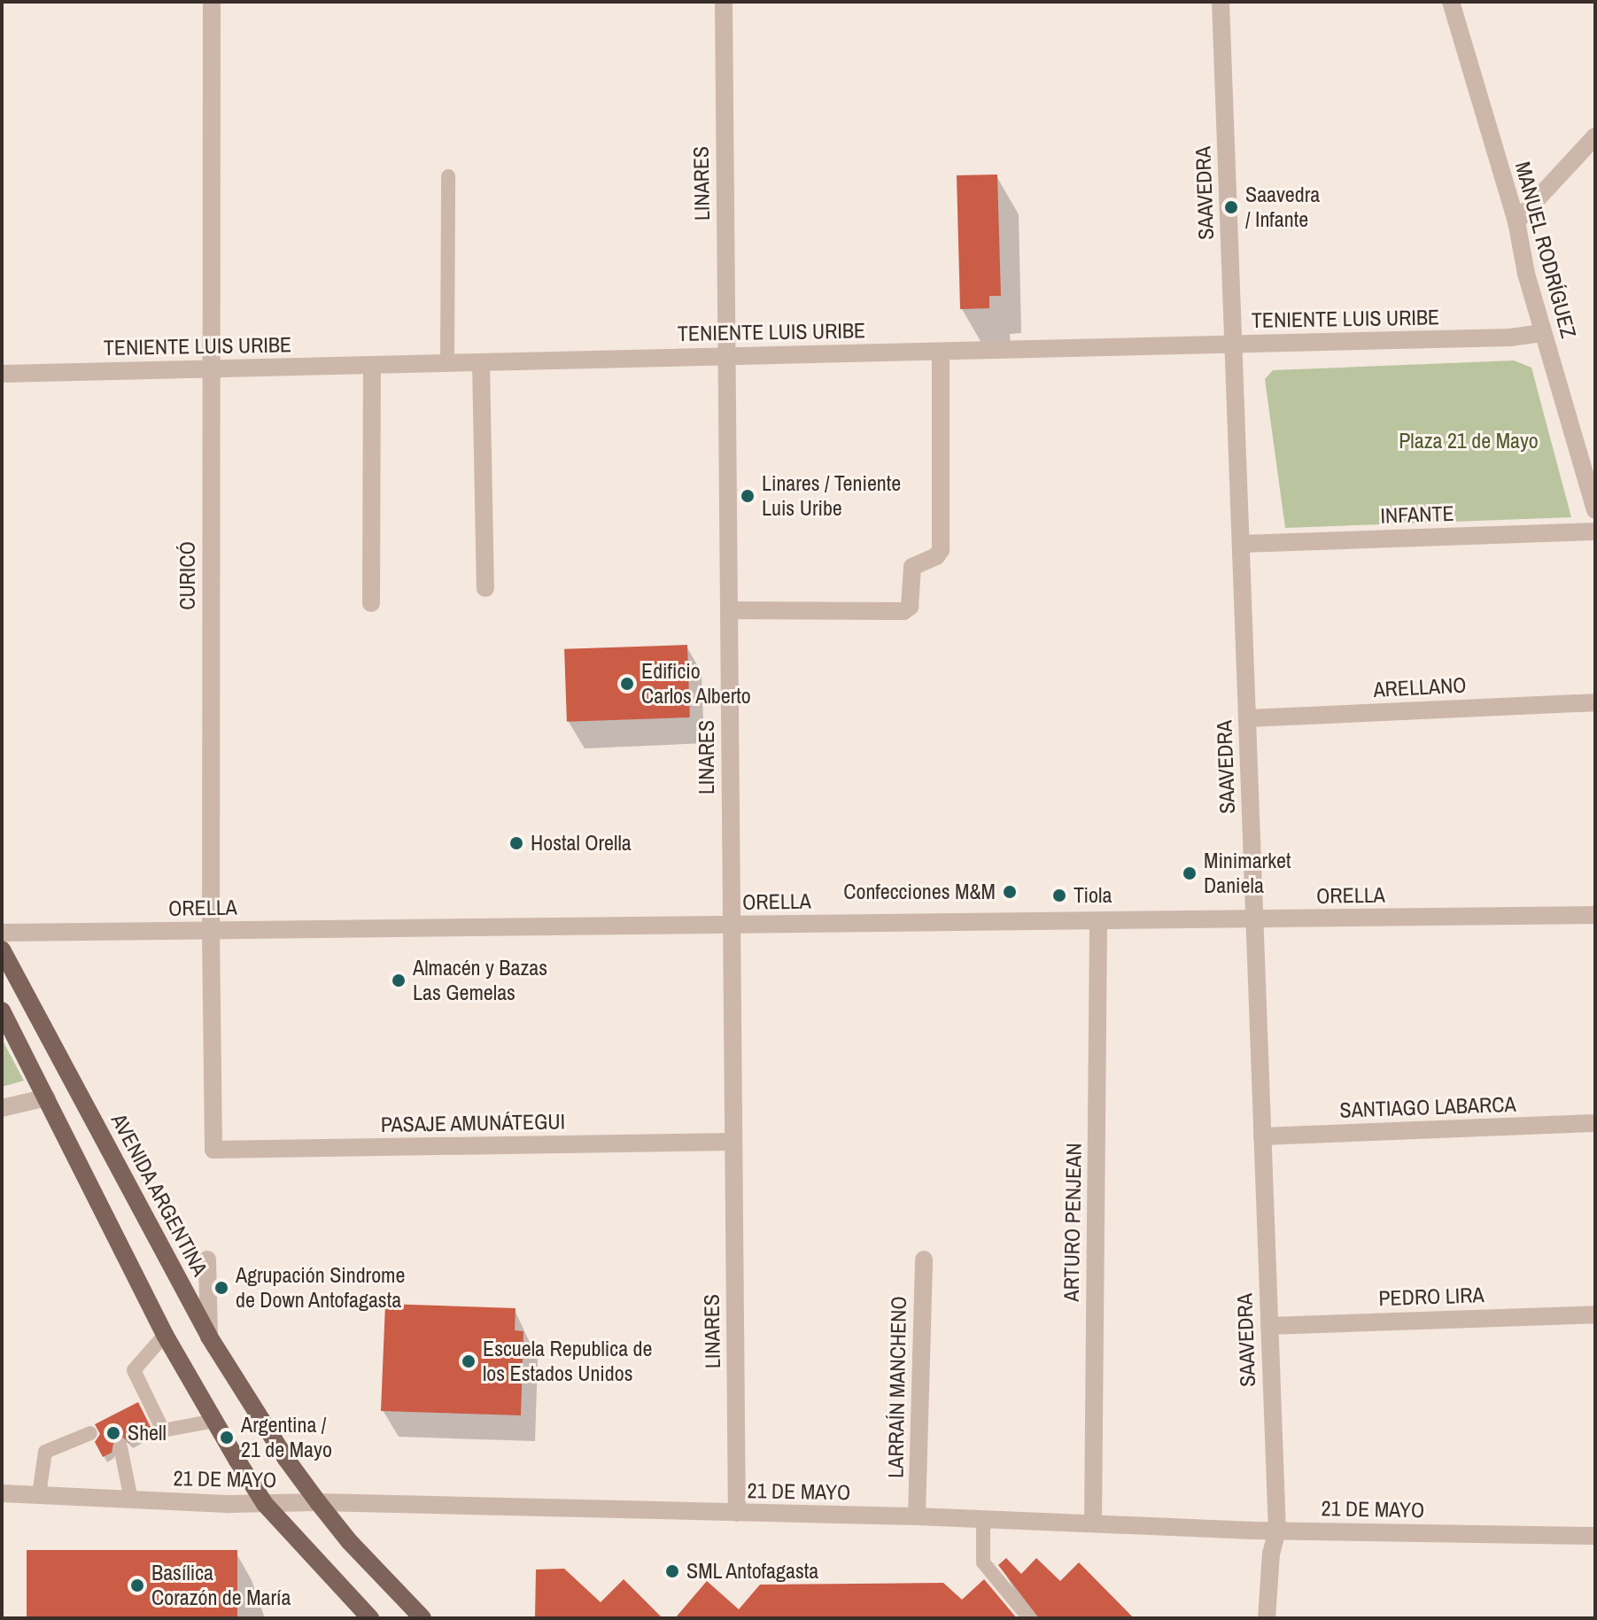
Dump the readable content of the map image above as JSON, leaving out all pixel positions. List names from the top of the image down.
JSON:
{
  "streets": {
    "main road": ["AVENIDA ARGENTINA"],
    "street": [
      "LINARES",
      "SAAVEDRA",
      "MANUEL RODRÍGUEZ",
      "TENIENTE LUIS URIBE",
      "INFANTE",
      "CURICÓ",
      "ARELLANO",
      "ORELLA",
      "SANTIAGO LABARCA",
      "PASAJE AMUNÁTEGUI",
      "ARTURO PENJEAN",
      "PEDRO LIRA",
      "LARRAÍN MANCHENO",
      "21 DE MAYO"
    ]
  },
  "crossings": [
    ["LINARES", "TENIENTE LUIS URIBE"],
    ["LINARES", "ORELLA"],
    ["LINARES", "PASAJE AMUNÁTEGUI"],
    ["LINARES", "21 DE MAYO"],
    ["SAAVEDRA", "TENIENTE LUIS URIBE"],
    ["SAAVEDRA", "INFANTE"],
    ["SAAVEDRA", "ARELLANO"],
    ["SAAVEDRA", "ORELLA"],
    ["SAAVEDRA", "SANTIAGO LABARCA"],
    ["SAAVEDRA", "PEDRO LIRA"],
    ["SAAVEDRA", "21 DE MAYO"],
    ["MANUEL RODRÍGUEZ", "TENIENTE LUIS URIBE"],
    ["TENIENTE LUIS URIBE", "CURICÓ"],
    ["CURICÓ", "ORELLA"],
    ["CURICÓ", "PASAJE AMUNÁTEGUI"],
    ["ORELLA", "ARTURO PENJEAN"],
    ["AVENIDA ARGENTINA", "21 DE MAYO"],
    ["ARTURO PENJEAN", "21 DE MAYO"],
    ["LARRAÍN MANCHENO", "21 DE MAYO"]
  ],
  "parks": ["Plaza 21 de Mayo"],
  "places": [
    "Saavedra / Infante",
    "Linares / Teniente Luis Uribe",
    "Edificio Carlos Alberto",
    "Hostal Orella",
    "Minimarket Daniela",
    "Confecciones M&M",
    "Tiola",
    "Almacén y Bazas Las Gemelas",
    "Agrupación Sindrome de Down Antofagasta",
    "Escuela Republica de los Estados Unidos",
    "Shell",
    "Argentina / 21 de Mayo",
    "SML Antofagasta",
    "Basílica Corazón de María"
  ]
}
